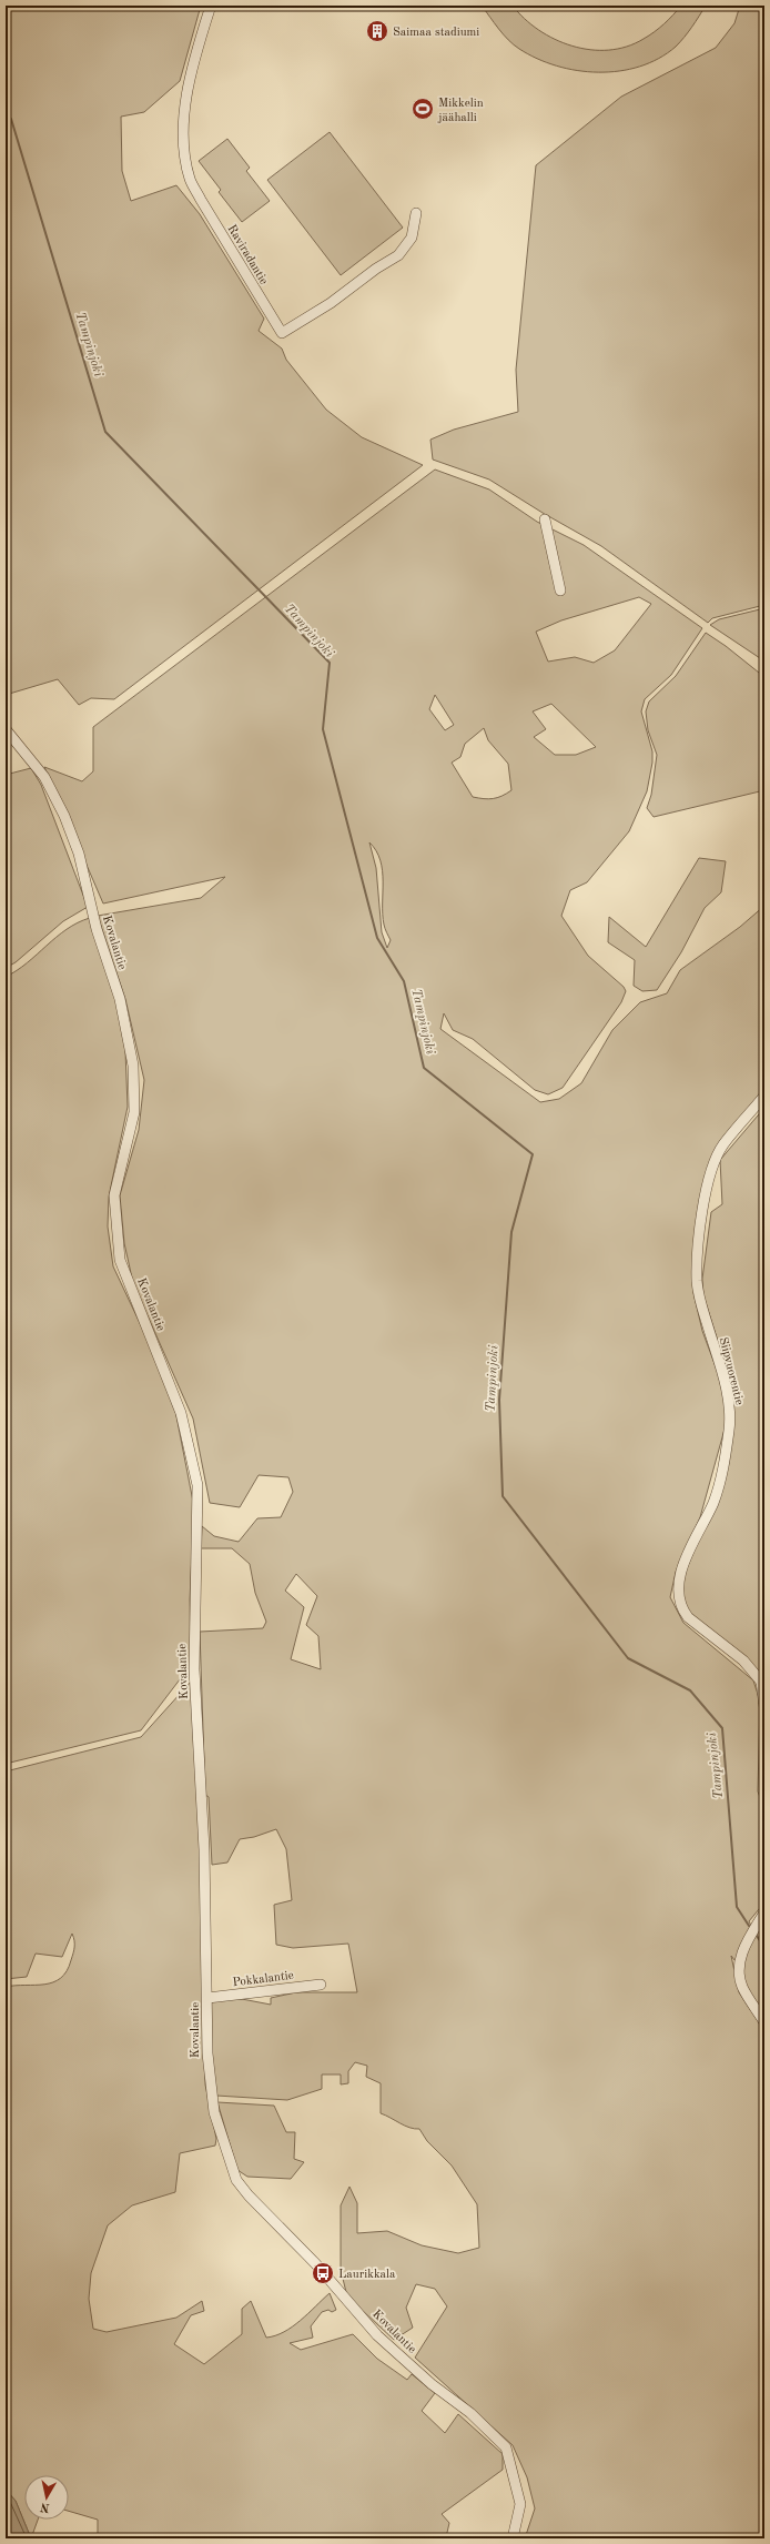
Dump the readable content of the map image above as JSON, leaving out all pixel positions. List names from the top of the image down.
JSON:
{
  "streets": {
    "street": [
      "Raviradantie",
      "Kovalantie",
      "Siipvuorentie",
      "Pokkalantie"
    ]
  },
  "crossings": [
    ["Kovalantie", "Pokkalantie"]
  ],
  "water": ["Tampinjoki"],
  "places": {
    "building": ["Saimaa stadiumi"],
    "sports": ["Mikkelin jäähalli"],
    "bus stop": ["Laurikkala"]
  },
  "north": "bottom"
}
